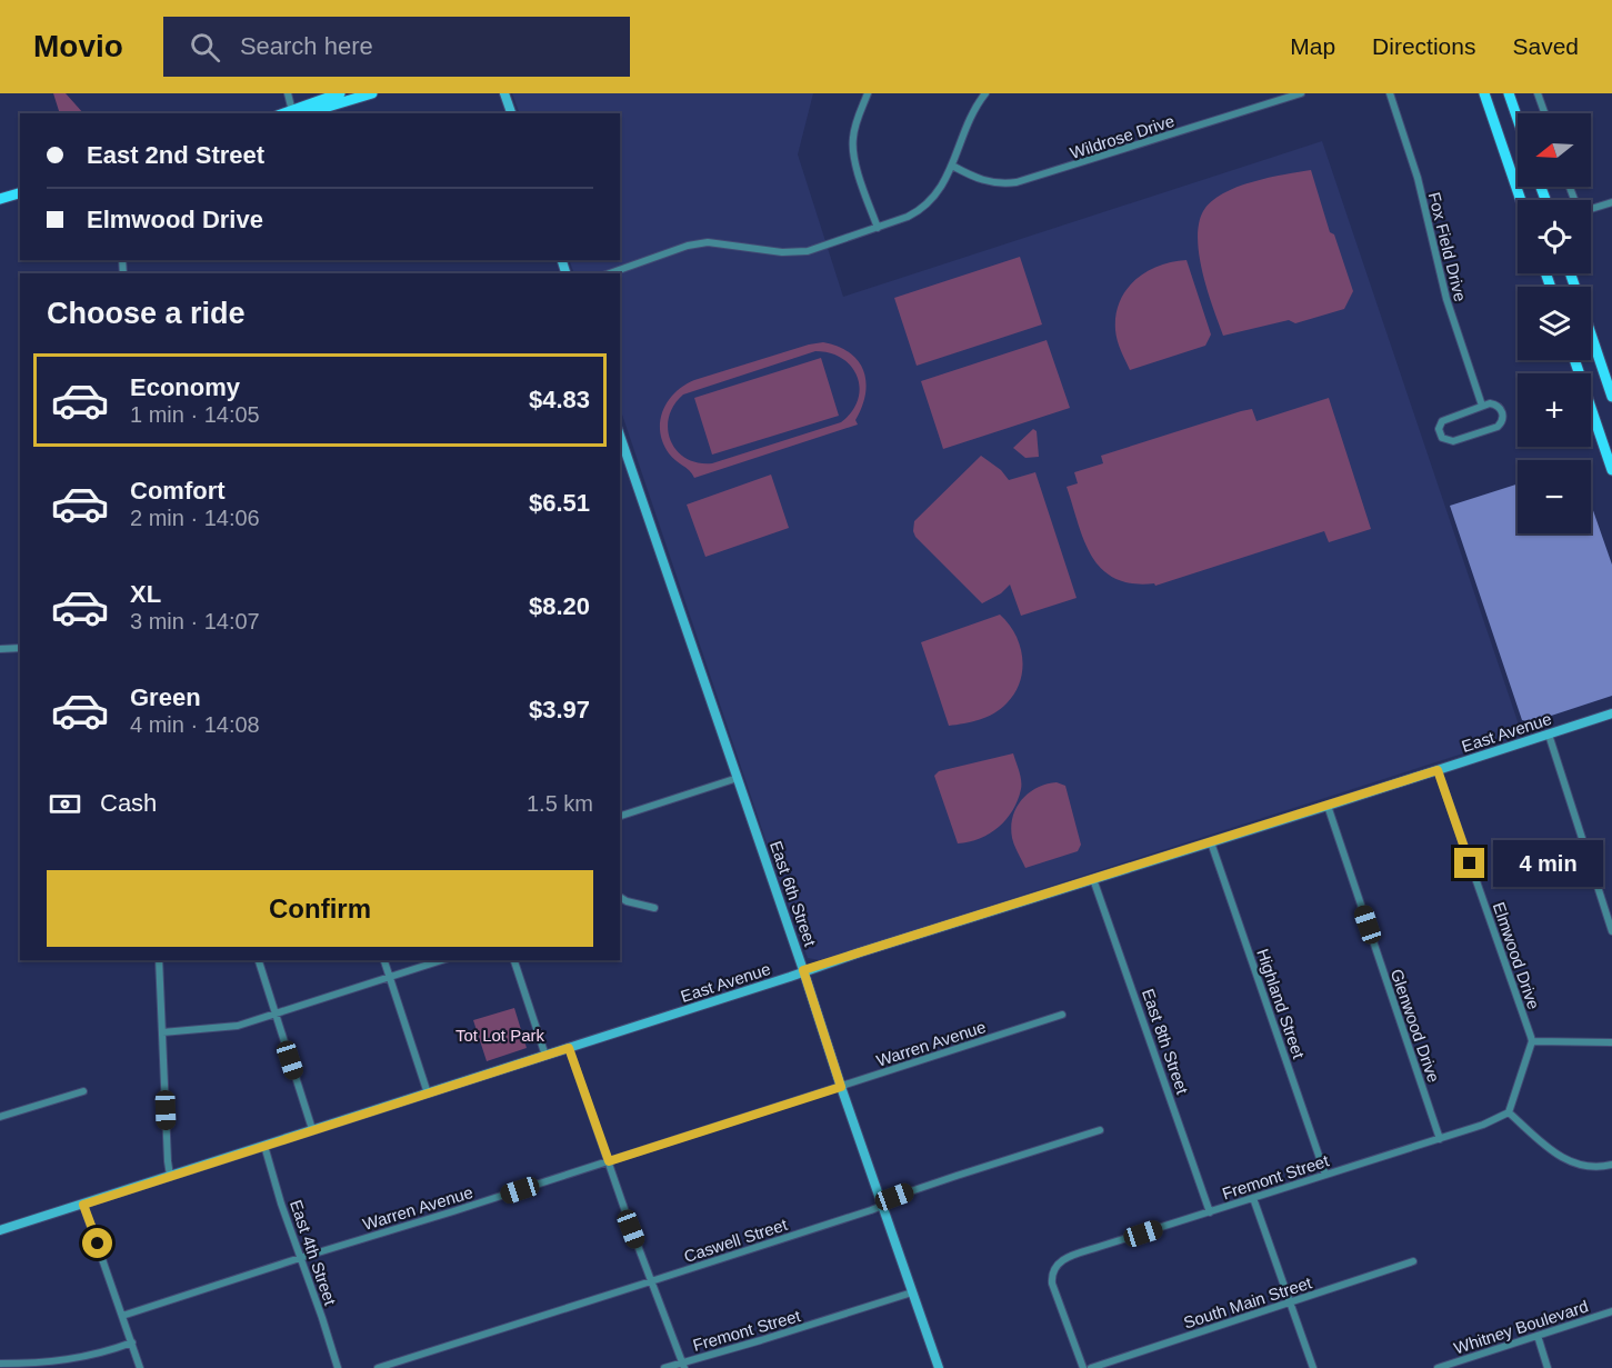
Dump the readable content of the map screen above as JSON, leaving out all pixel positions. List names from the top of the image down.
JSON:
{
  "streets": {
    "street": [
      "Wildrose Drive",
      "Fox Field Drive",
      "East Avenue",
      "East 6th Street",
      "Elmwood Drive",
      "Highland Street",
      "Glenwood Drive",
      "East 8th Street",
      "Warren Avenue",
      "Fremont Street",
      "Caswell Street",
      "East 4th Street",
      "South Main Street",
      "Whitney Boulevard"
    ]
  },
  "crossings": [
    ["East Avenue", "East 6th Street"],
    ["East Avenue", "Elmwood Drive"],
    ["East Avenue", "Highland Street"],
    ["East Avenue", "Glenwood Drive"],
    ["East Avenue", "East 8th Street"],
    ["East Avenue", "East 4th Street"],
    ["East 6th Street", "Warren Avenue"],
    ["East 6th Street", "Fremont Street"],
    ["East 6th Street", "Caswell Street"],
    ["Highland Street", "Fremont Street"],
    ["Glenwood Drive", "Fremont Street"],
    ["East 8th Street", "Fremont Street"],
    ["Warren Avenue", "East 4th Street"]
  ],
  "parks": ["Tot Lot Park"],
  "north": "left",
  "page": {
    "header": "Movio",
    "search": "Search here",
    "nav": ["Map", "Directions", "Saved"],
    "map_buttons": ["+", "−"],
    "banner": ["East 2nd Street", "Elmwood Drive"],
    "heading": "Choose a ride",
    "list": [
      {
        "name": "Economy",
        "note": "1 min · 14:05",
        "value": "$4.83"
      },
      {
        "name": "Comfort",
        "note": "2 min · 14:06",
        "value": "$6.51"
      },
      {
        "name": "XL",
        "note": "3 min · 14:07",
        "value": "$8.20"
      },
      {
        "name": "Green",
        "note": "4 min · 14:08",
        "value": "$3.97"
      }
    ],
    "pay": ["Cash", "1.5 km"],
    "bubble": "4 min",
    "buttons": "Confirm"
  }
}
